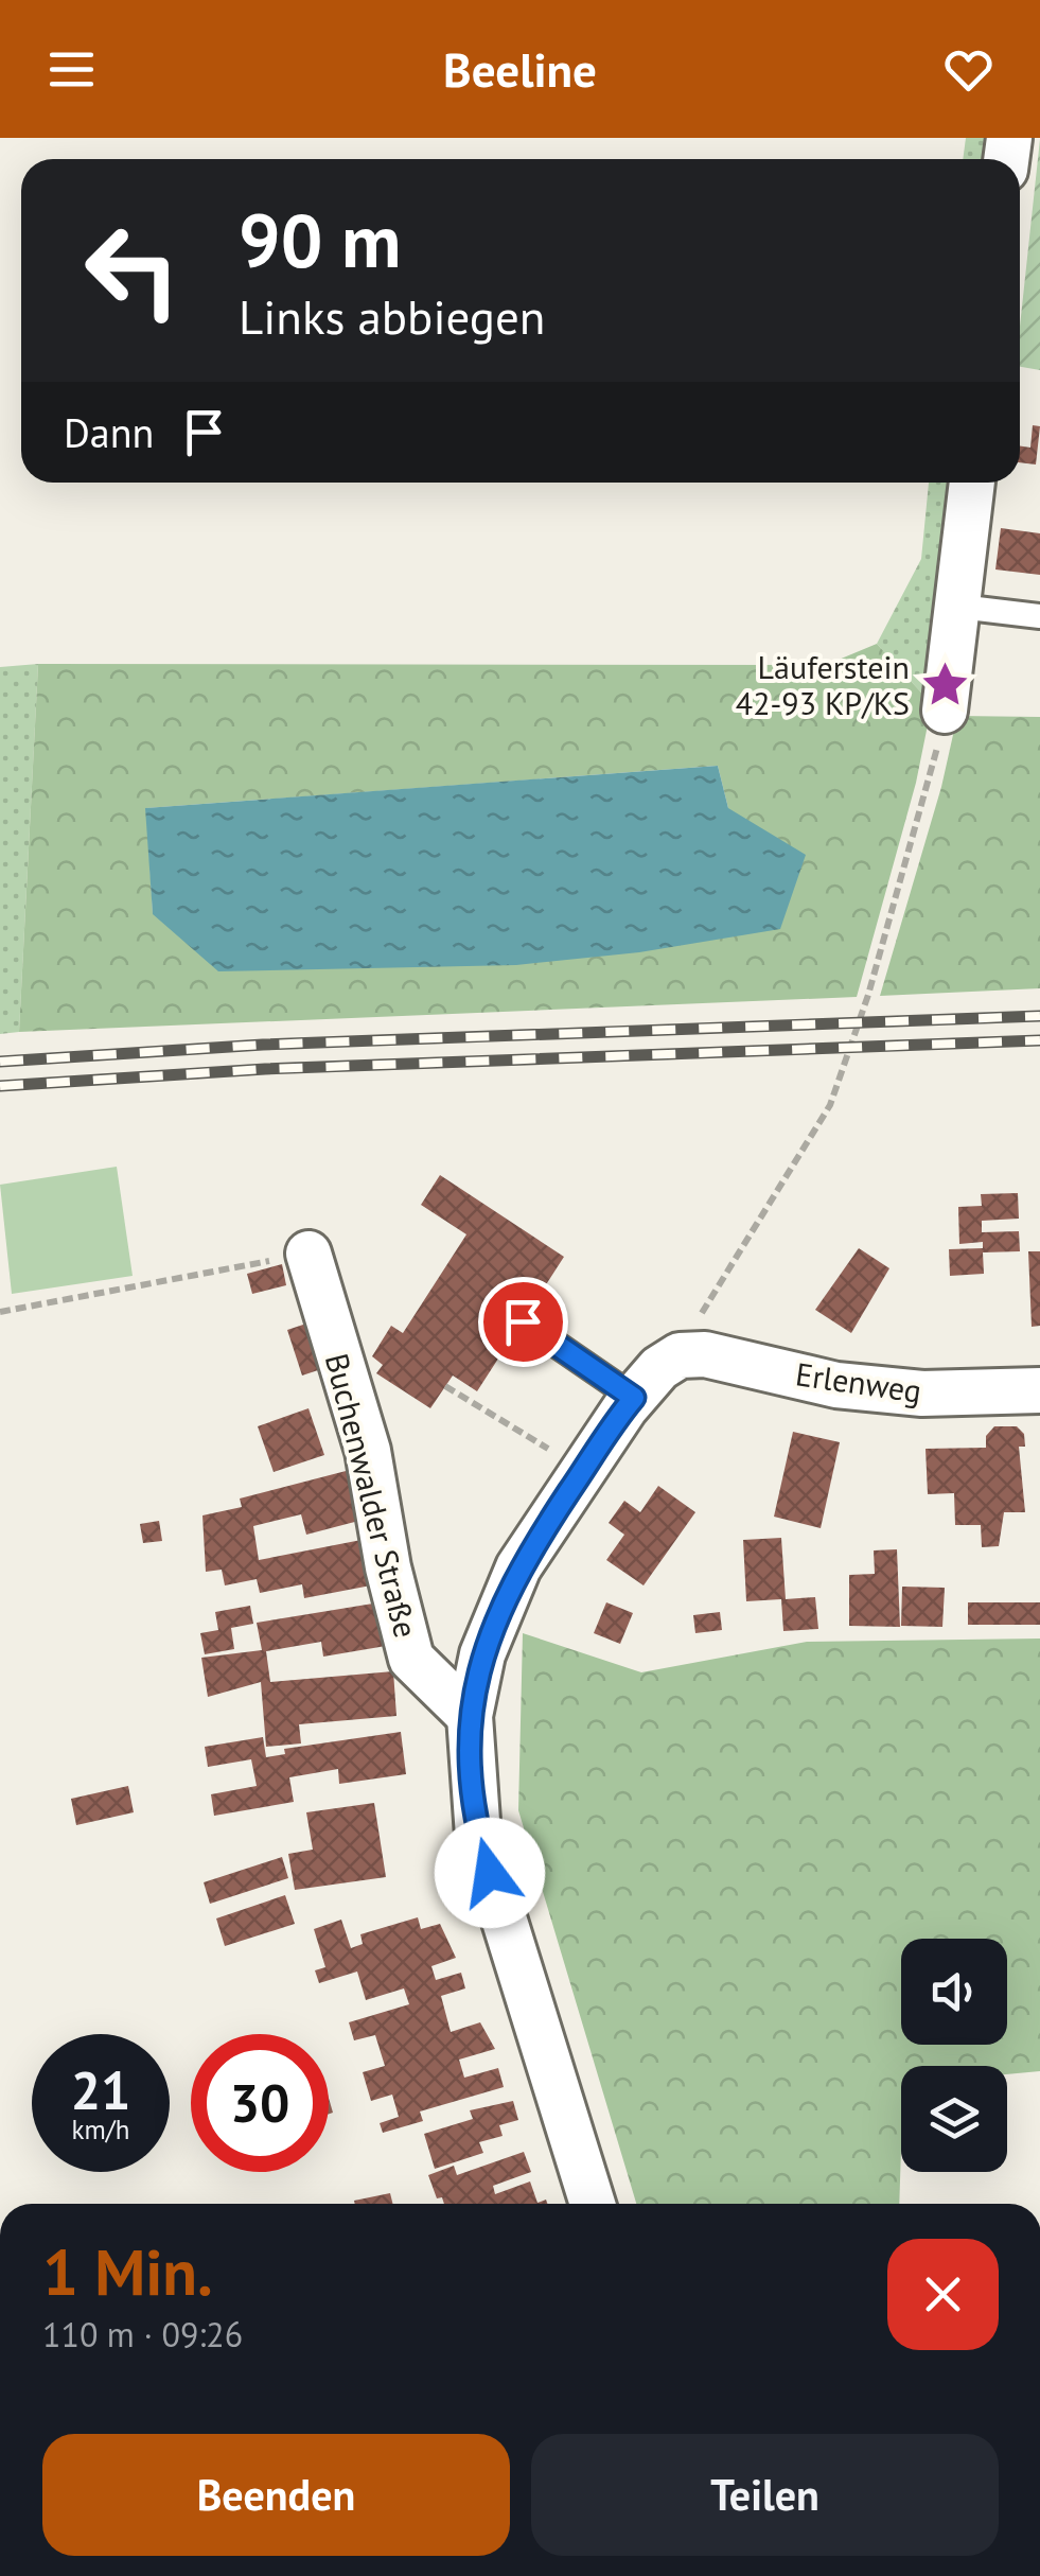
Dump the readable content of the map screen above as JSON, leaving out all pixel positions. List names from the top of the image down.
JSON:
{
  "streets": {
    "street": ["Erlenweg", "Buchenwalder Straße"]
  },
  "places": {
    "place": ["Läuferstein 42-93 KP/KS"]
  },
  "page": {
    "header": "Beeline",
    "turn": ["90 m", "Links abbiegen"],
    "then": "Dann",
    "speed": "21 km/h",
    "limit": "30",
    "heading": ["1 Min.", "110 m · 09:26"],
    "buttons": ["Beenden", "Teilen"]
  }
}
